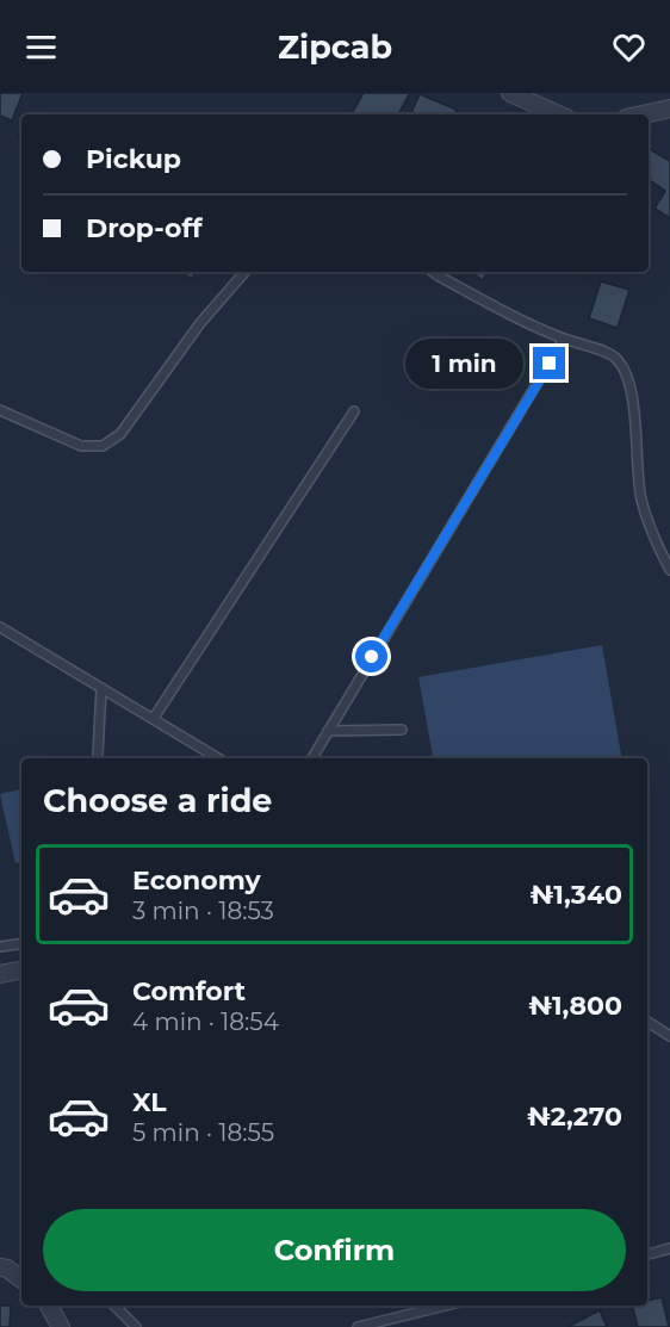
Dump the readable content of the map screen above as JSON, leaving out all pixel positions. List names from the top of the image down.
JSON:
{
  "page": {
    "header": "Zipcab",
    "banner": ["Pickup", "Drop-off"],
    "bubble": "1 min",
    "heading": "Choose a ride",
    "list": [
      {
        "name": "Economy",
        "note": "3 min · 18:53",
        "value": "₦1,340"
      },
      {
        "name": "Comfort",
        "note": "4 min · 18:54",
        "value": "₦1,800"
      },
      {
        "name": "XL",
        "note": "5 min · 18:55",
        "value": "₦2,270"
      }
    ],
    "buttons": "Confirm"
  }
}
